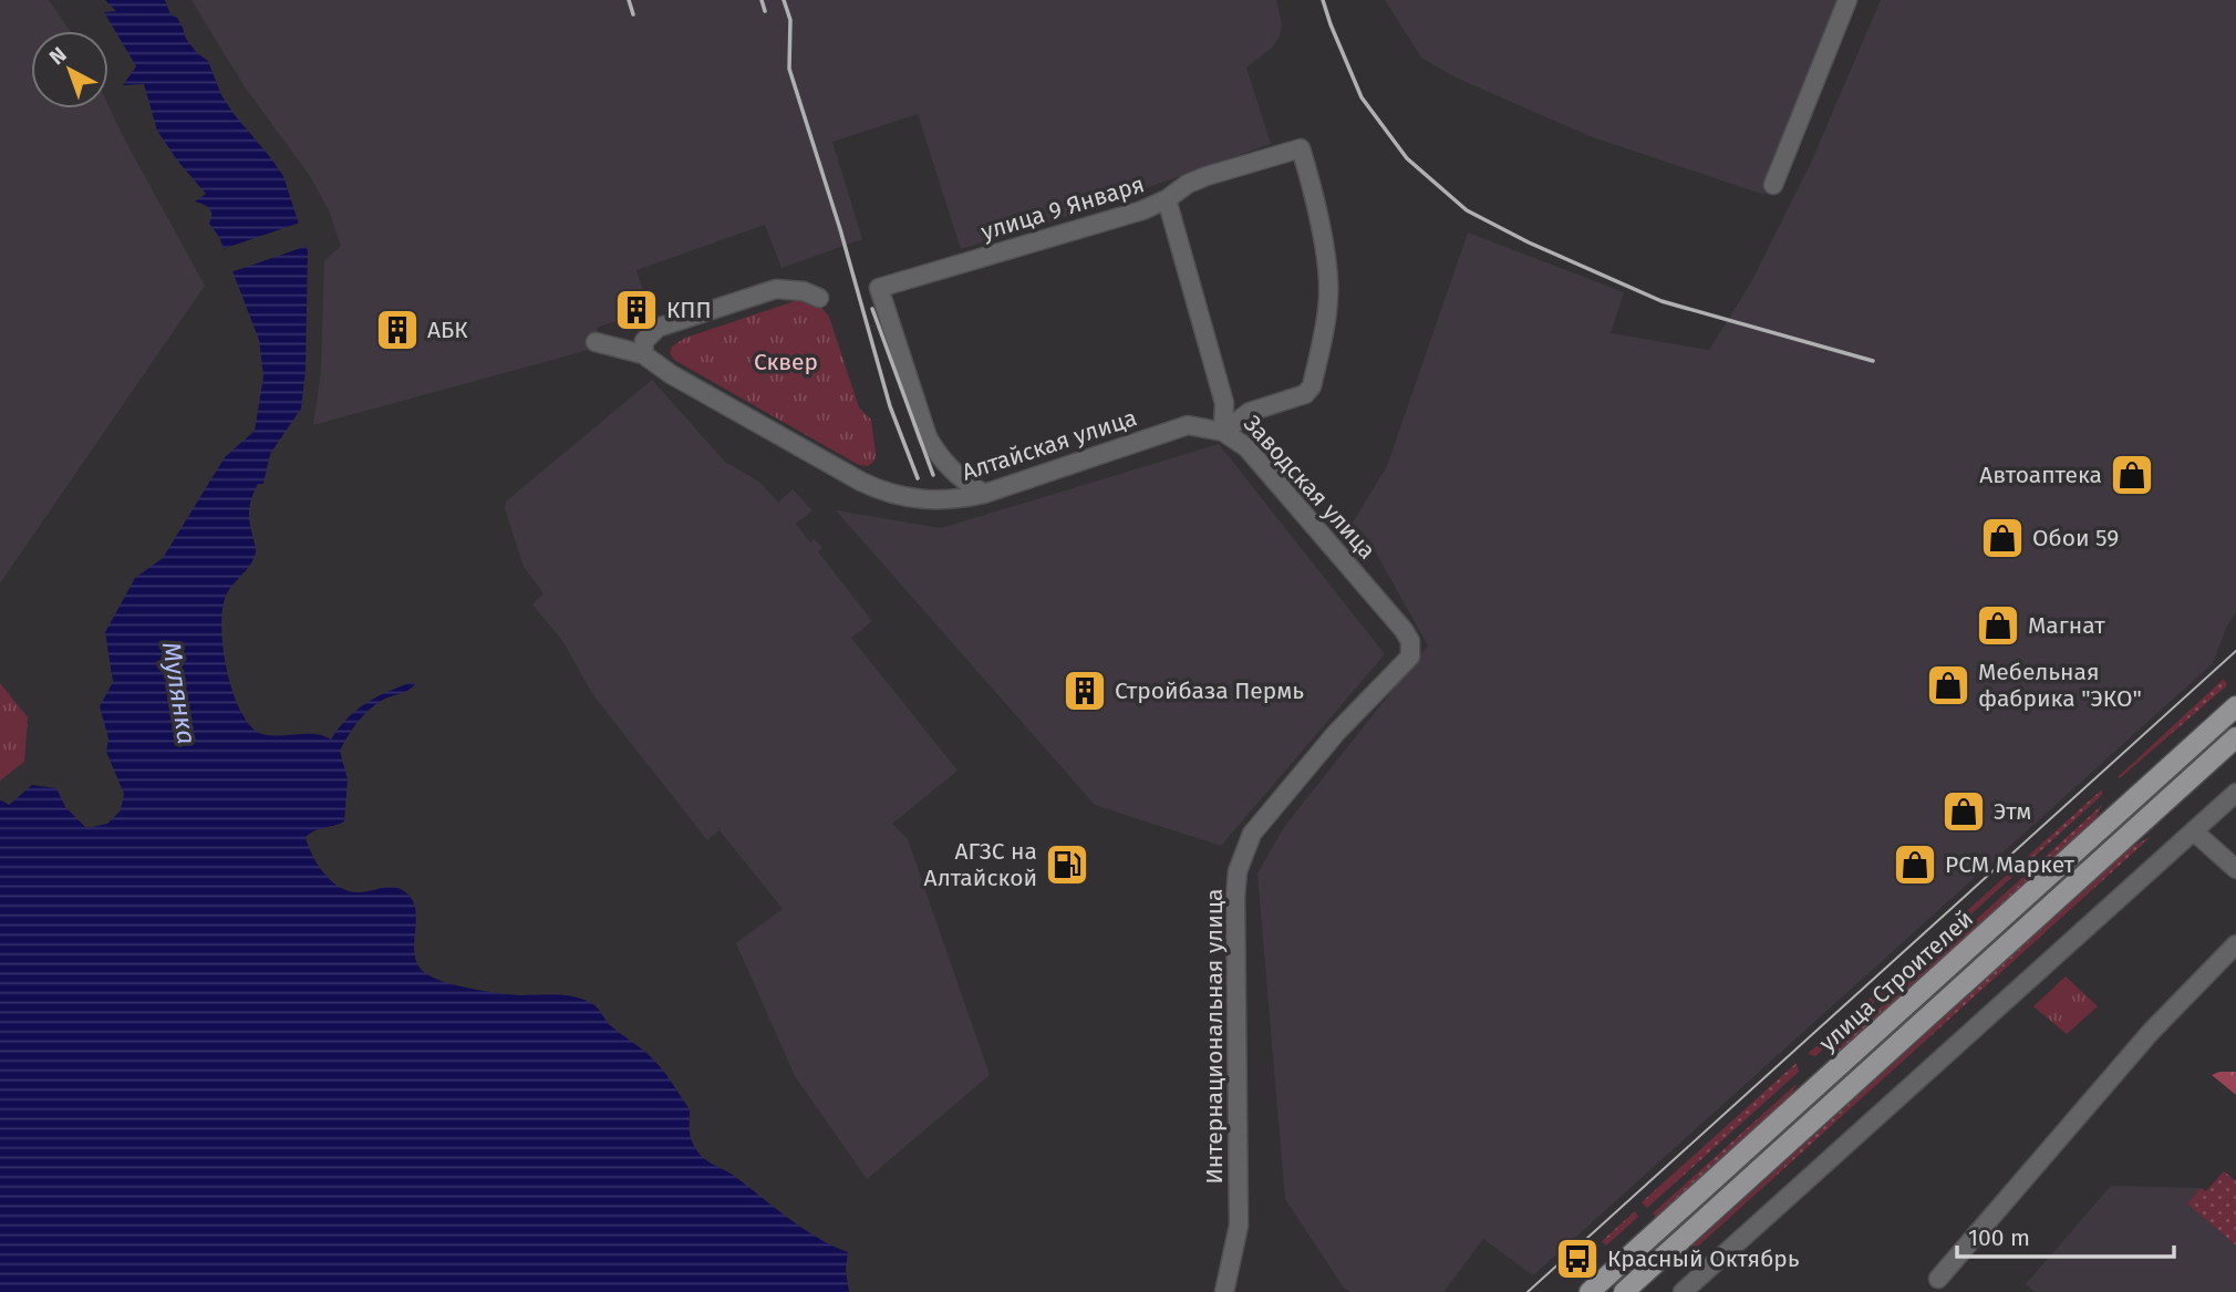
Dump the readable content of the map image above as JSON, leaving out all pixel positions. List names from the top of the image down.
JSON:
{
  "streets": {
    "main road": ["улица Строителей"],
    "street": [
      "улица 9 Января",
      "Алтайская улица",
      "Заводская улица",
      "Интернациональная улица"
    ]
  },
  "crossings": [
    ["улица 9 Января", "Алтайская улица"],
    ["улица 9 Января", "Заводская улица"],
    ["Алтайская улица", "Заводская улица"],
    ["Заводская улица", "Интернациональная улица"]
  ],
  "water": ["Мулянка"],
  "parks": ["Сквер"],
  "places": {
    "building": ["КПП", "АБК", "Стройбаза Пермь"],
    "shop": [
      "Автоаптека",
      "Обои 59",
      "Магнат",
      "Мебельная фабрика \"ЭКО\"",
      "Этм",
      "РСМ Маркет"
    ],
    "fuel station": ["АГЗС на Алтайской"],
    "bus stop": ["Красный Октябрь"]
  },
  "scale_bar": "100 m",
  "north": "top left"
}
